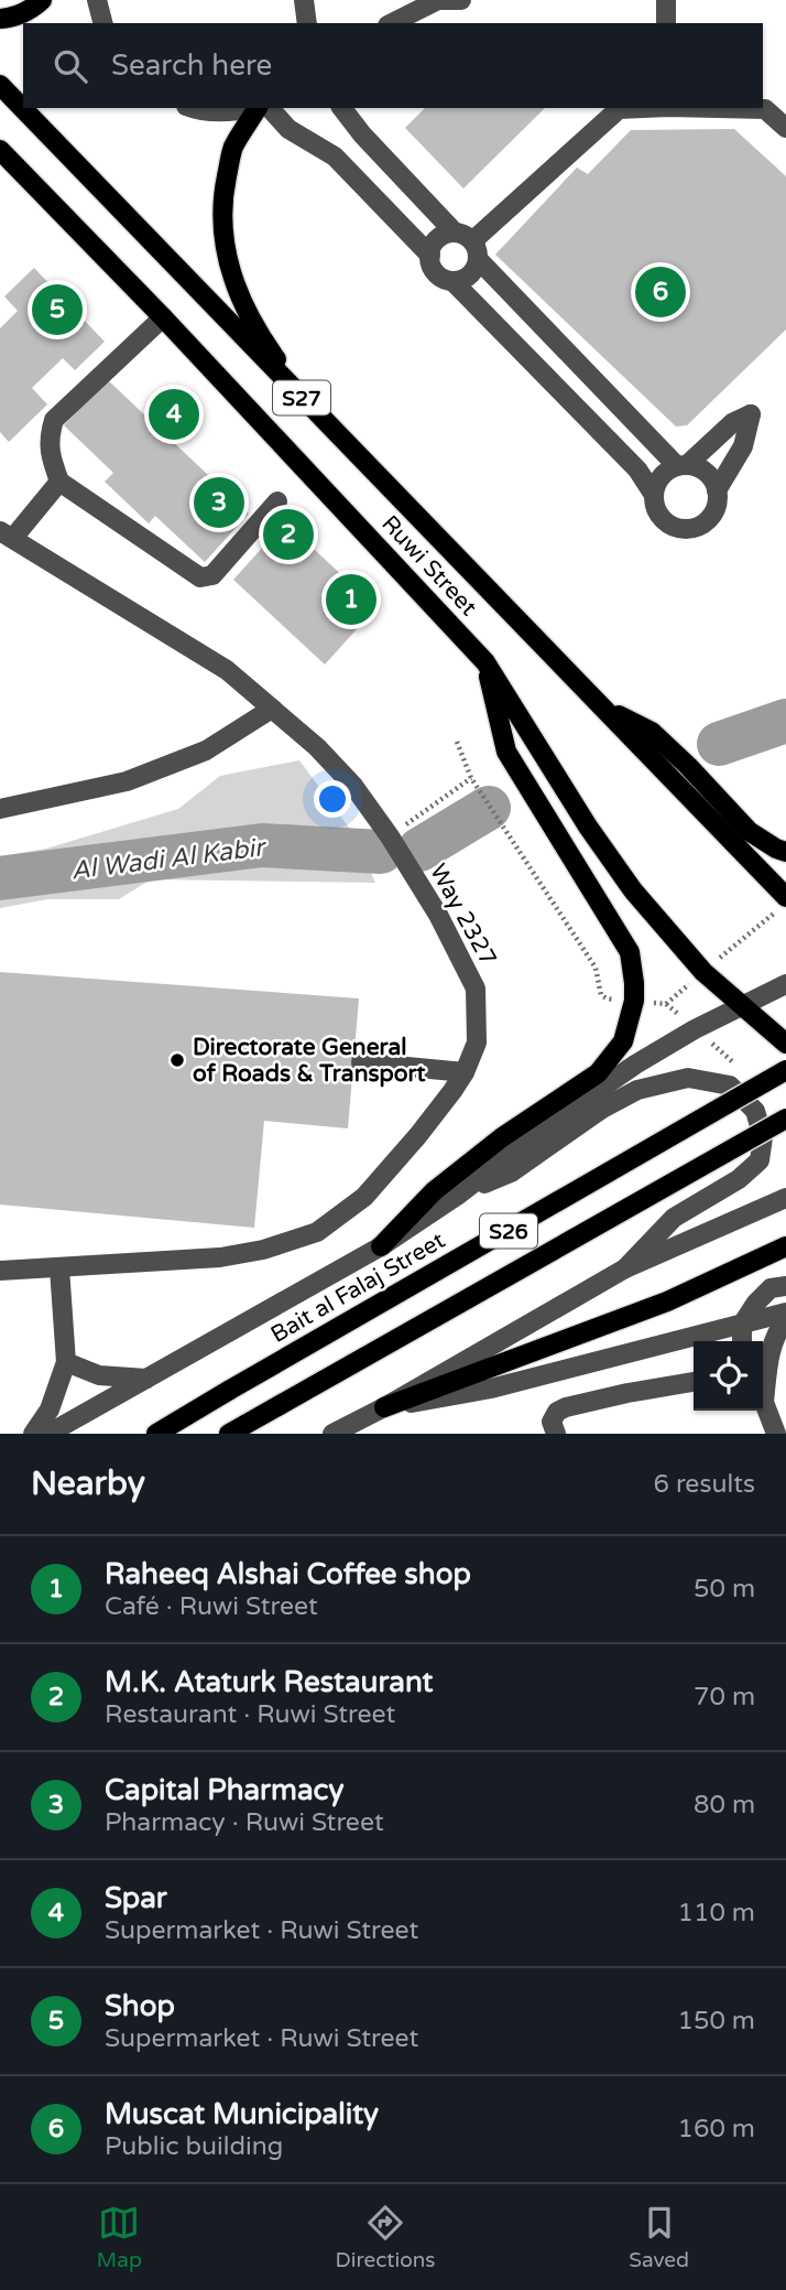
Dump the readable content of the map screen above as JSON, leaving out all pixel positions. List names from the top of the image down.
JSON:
{
  "streets": {
    "main road": [
      "S27",
      "Ruwi Street",
      "S26",
      "Bait al Falaj Street"
    ],
    "street": ["Way 2327"]
  },
  "water": ["Al Wadi Al Kabir"],
  "places": ["Directorate General of Roads & Transport"],
  "page": {
    "search": "Search here",
    "pins": [
      "6",
      "5",
      "4",
      "3",
      "2",
      "1"
    ],
    "heading": ["Nearby", "6 results"],
    "list": [
      {
        "mark": "1",
        "name": "Raheeq Alshai Coffee shop",
        "note": "Café · Ruwi Street",
        "value": "50 m"
      },
      {
        "mark": "2",
        "name": "M.K. Ataturk Restaurant",
        "note": "Restaurant · Ruwi Street",
        "value": "70 m"
      },
      {
        "mark": "3",
        "name": "Capital Pharmacy",
        "note": "Pharmacy · Ruwi Street",
        "value": "80 m"
      },
      {
        "mark": "4",
        "name": "Spar",
        "note": "Supermarket · Ruwi Street",
        "value": "110 m"
      },
      {
        "mark": "5",
        "name": "Shop",
        "note": "Supermarket · Ruwi Street",
        "value": "150 m"
      },
      {
        "mark": "6",
        "name": "Muscat Municipality",
        "note": "Public building",
        "value": "160 m"
      }
    ],
    "nav": ["Map", "Directions", "Saved"]
  }
}
